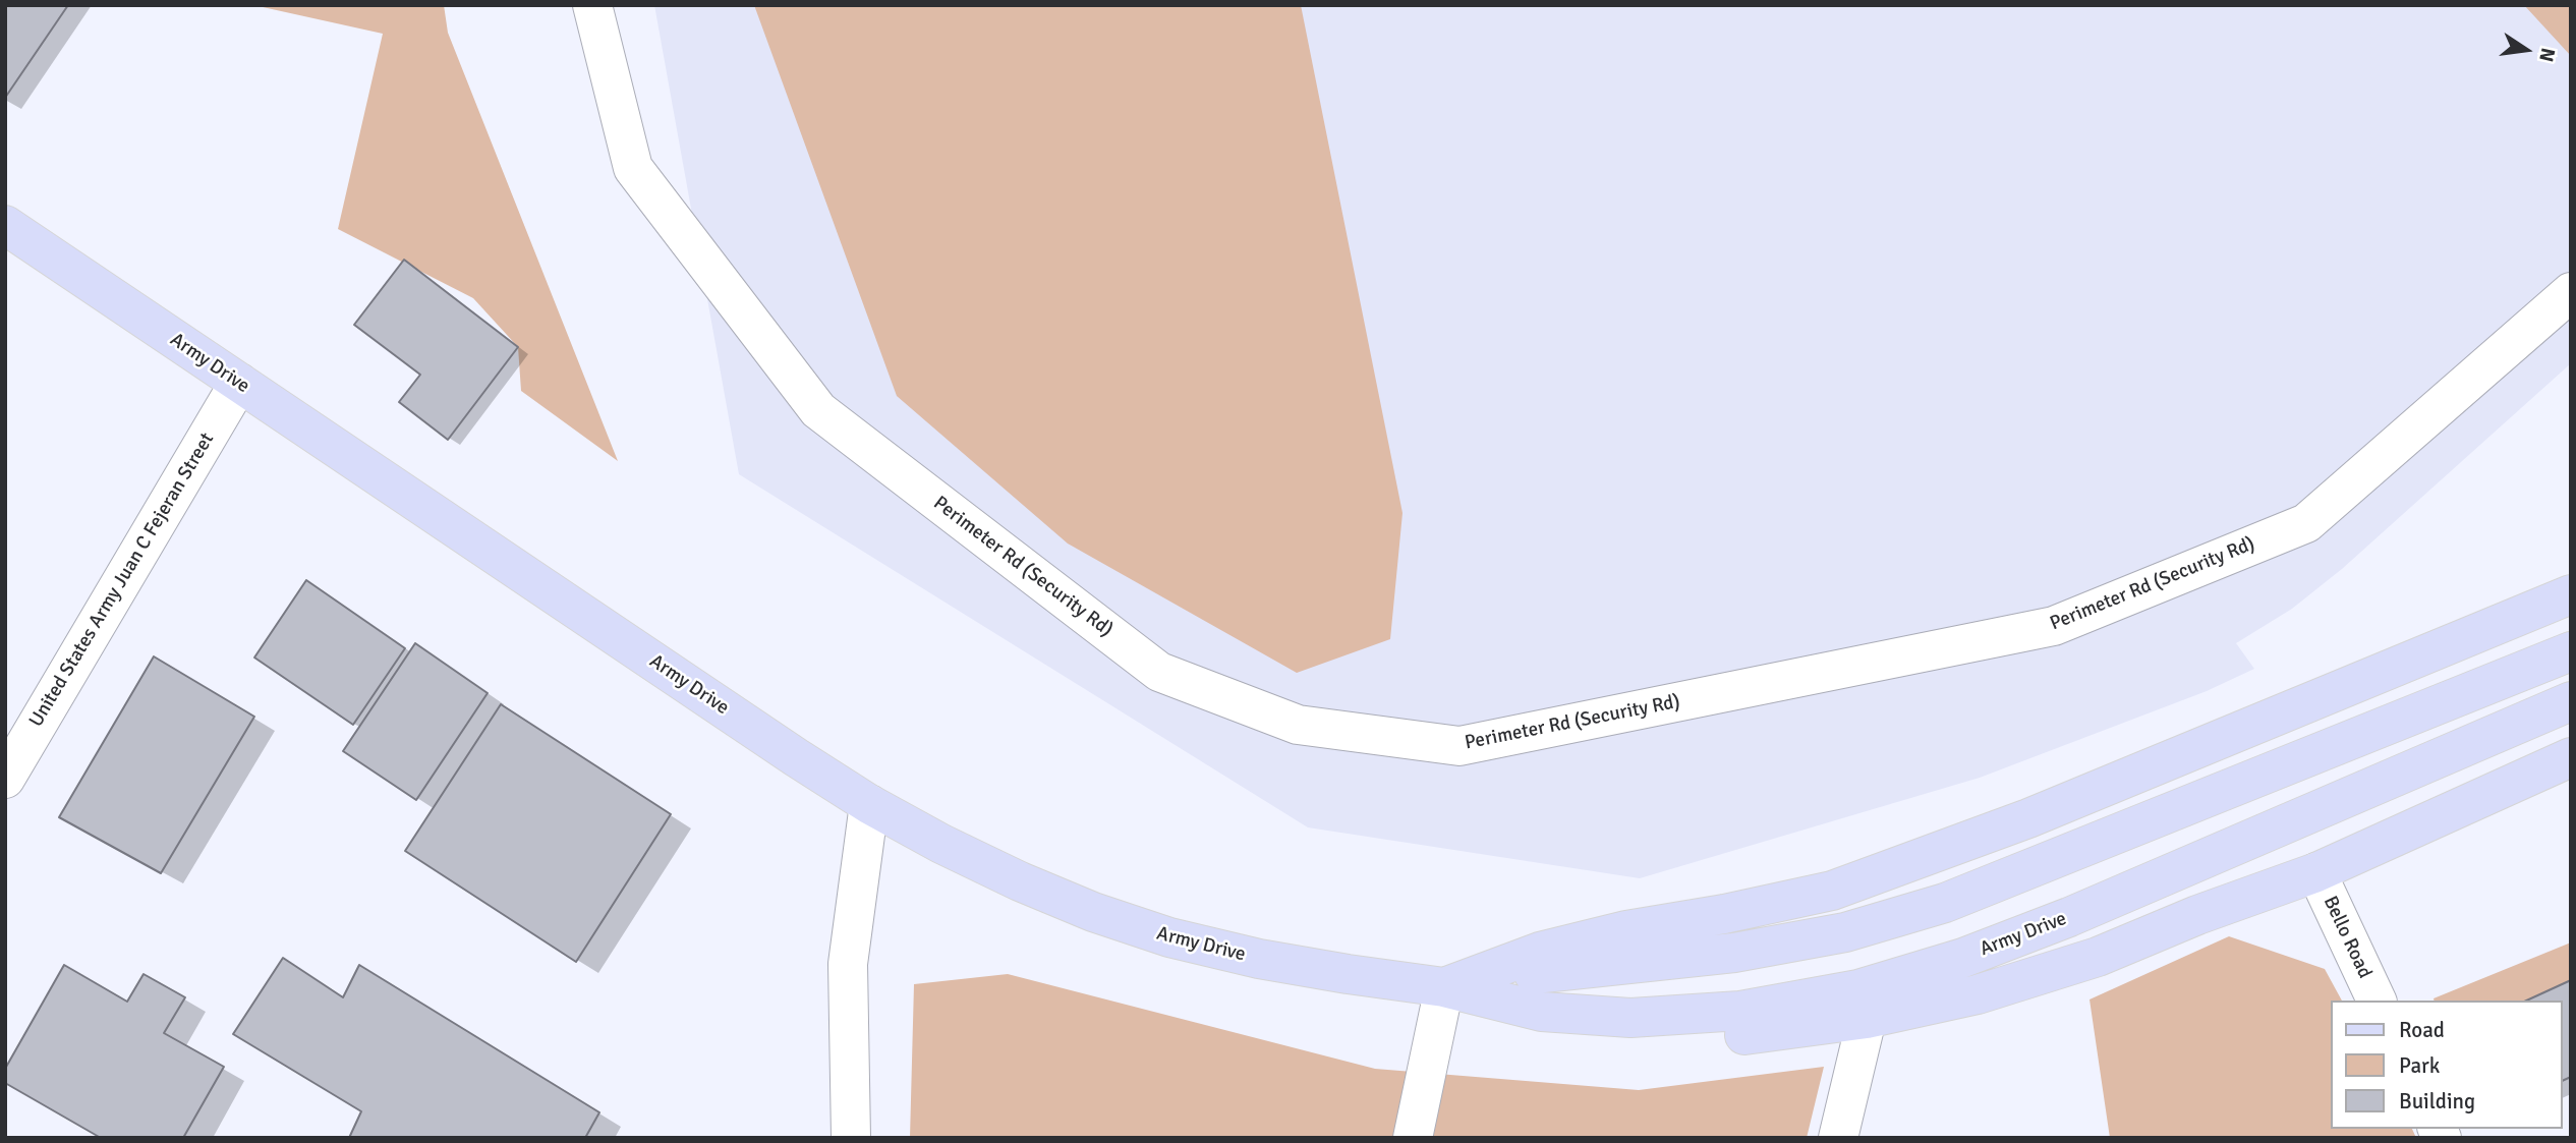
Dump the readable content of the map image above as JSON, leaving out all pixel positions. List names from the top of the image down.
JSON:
{
  "streets": {
    "main road": ["Army Drive"],
    "street": ["Perimeter Rd (Security Rd)", "United States Army Juan C Fejeran Street", "Bello Road"]
  },
  "crossings": [
    ["Army Drive", "United States Army Juan C Fejeran Street"]
  ],
  "legend": ["Road", "Park", "Building"],
  "north": "right"
}
